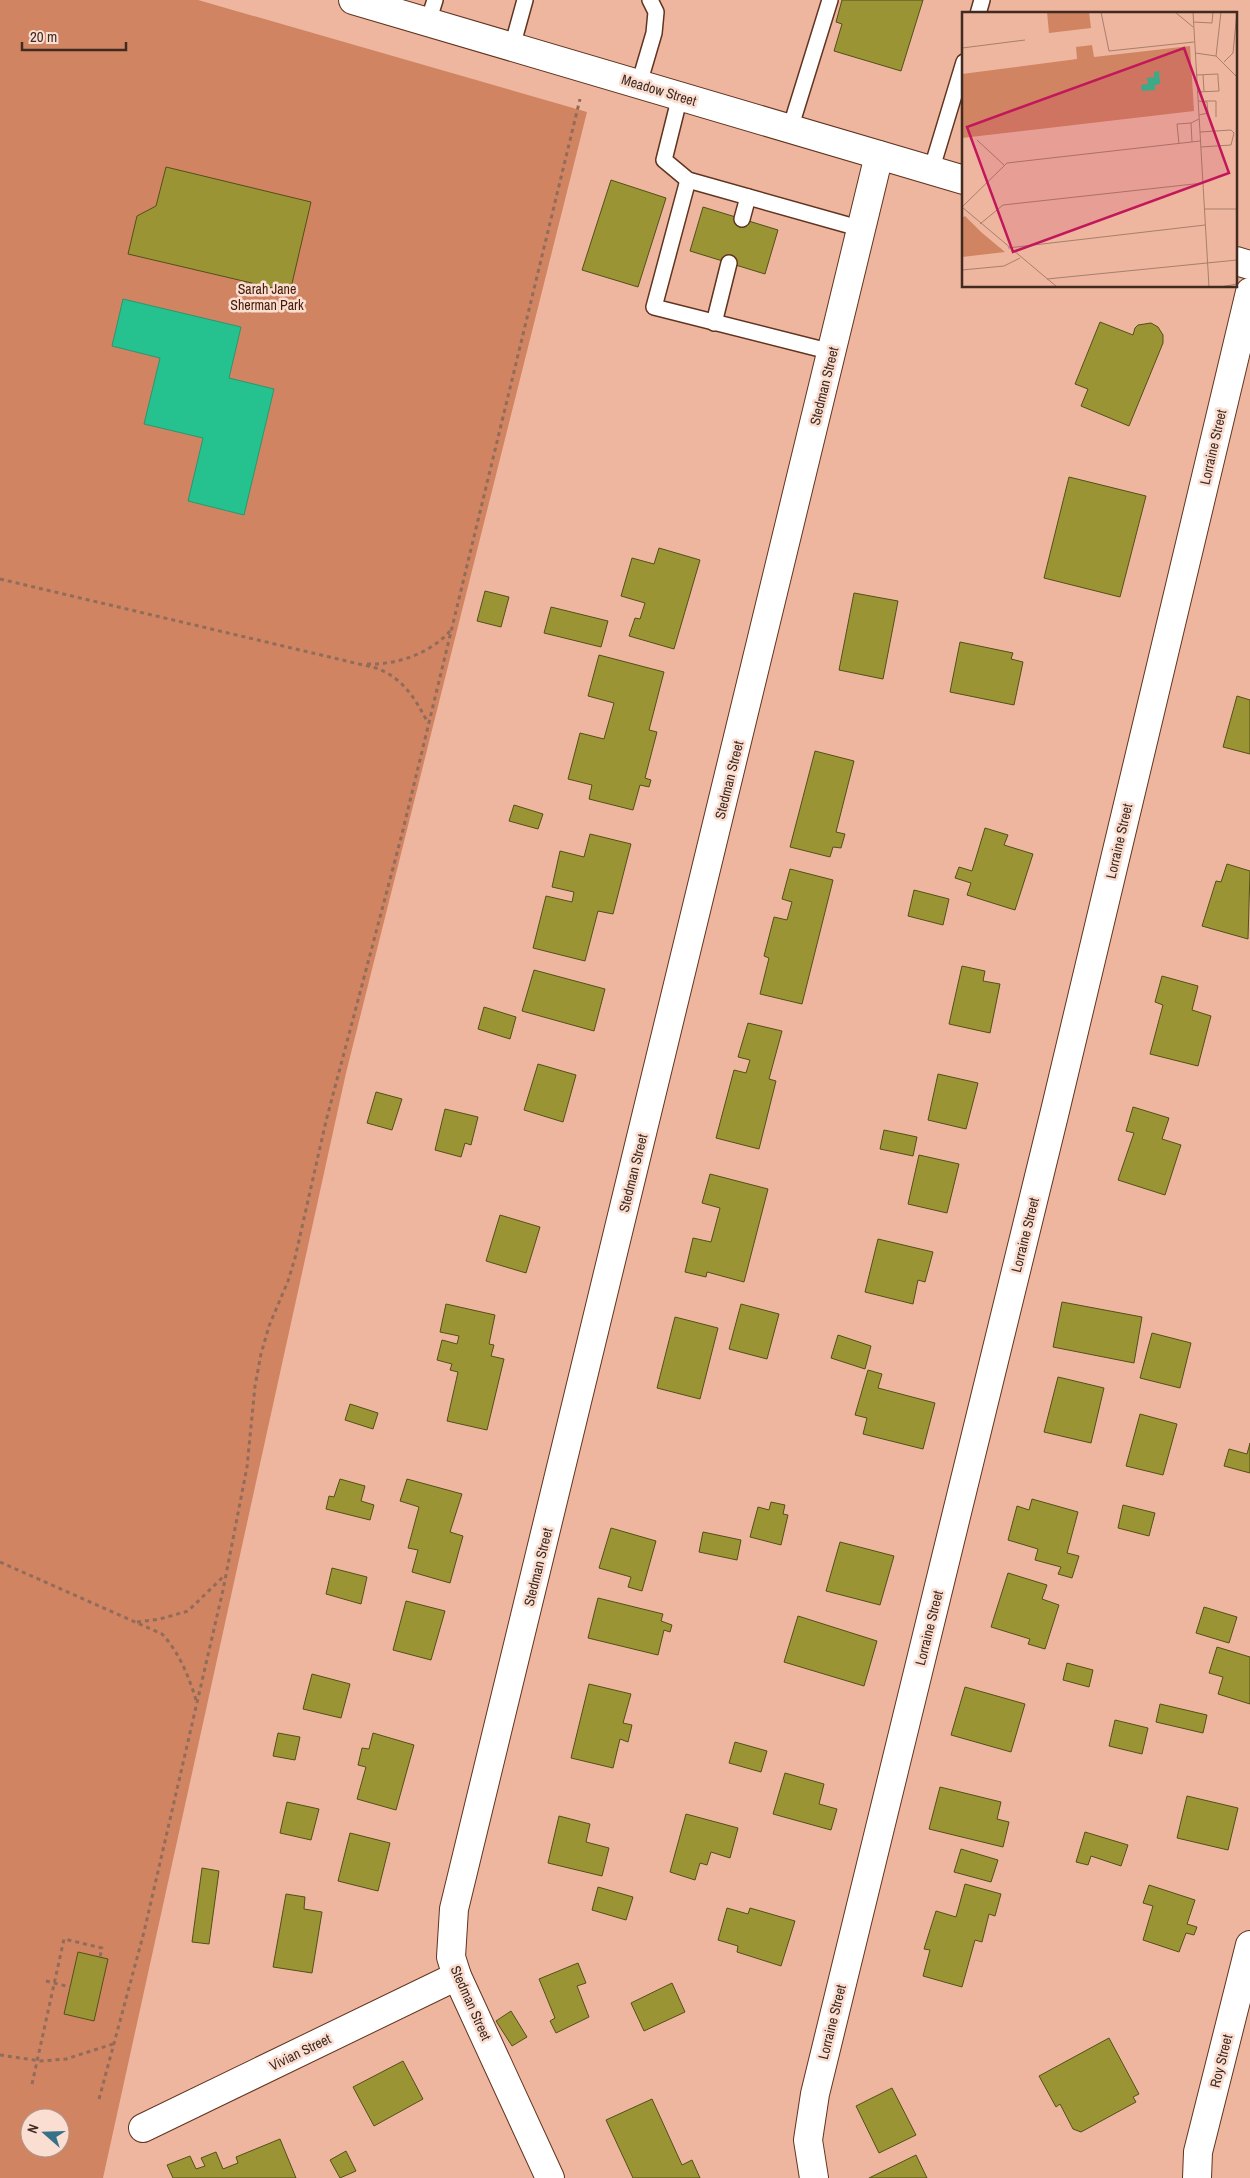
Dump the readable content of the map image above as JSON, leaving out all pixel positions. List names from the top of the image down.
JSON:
{
  "streets": {
    "street": [
      "Meadow Street",
      "Stedman Street",
      "Lorraine Street",
      "Vivian Street",
      "Roy Street"
    ]
  },
  "crossings": [
    ["Meadow Street", "Stedman Street"],
    ["Stedman Street", "Vivian Street"]
  ],
  "parks": ["Sarah Jane Sherman Park"],
  "scale_bar": "20 m",
  "north": "left"
}
